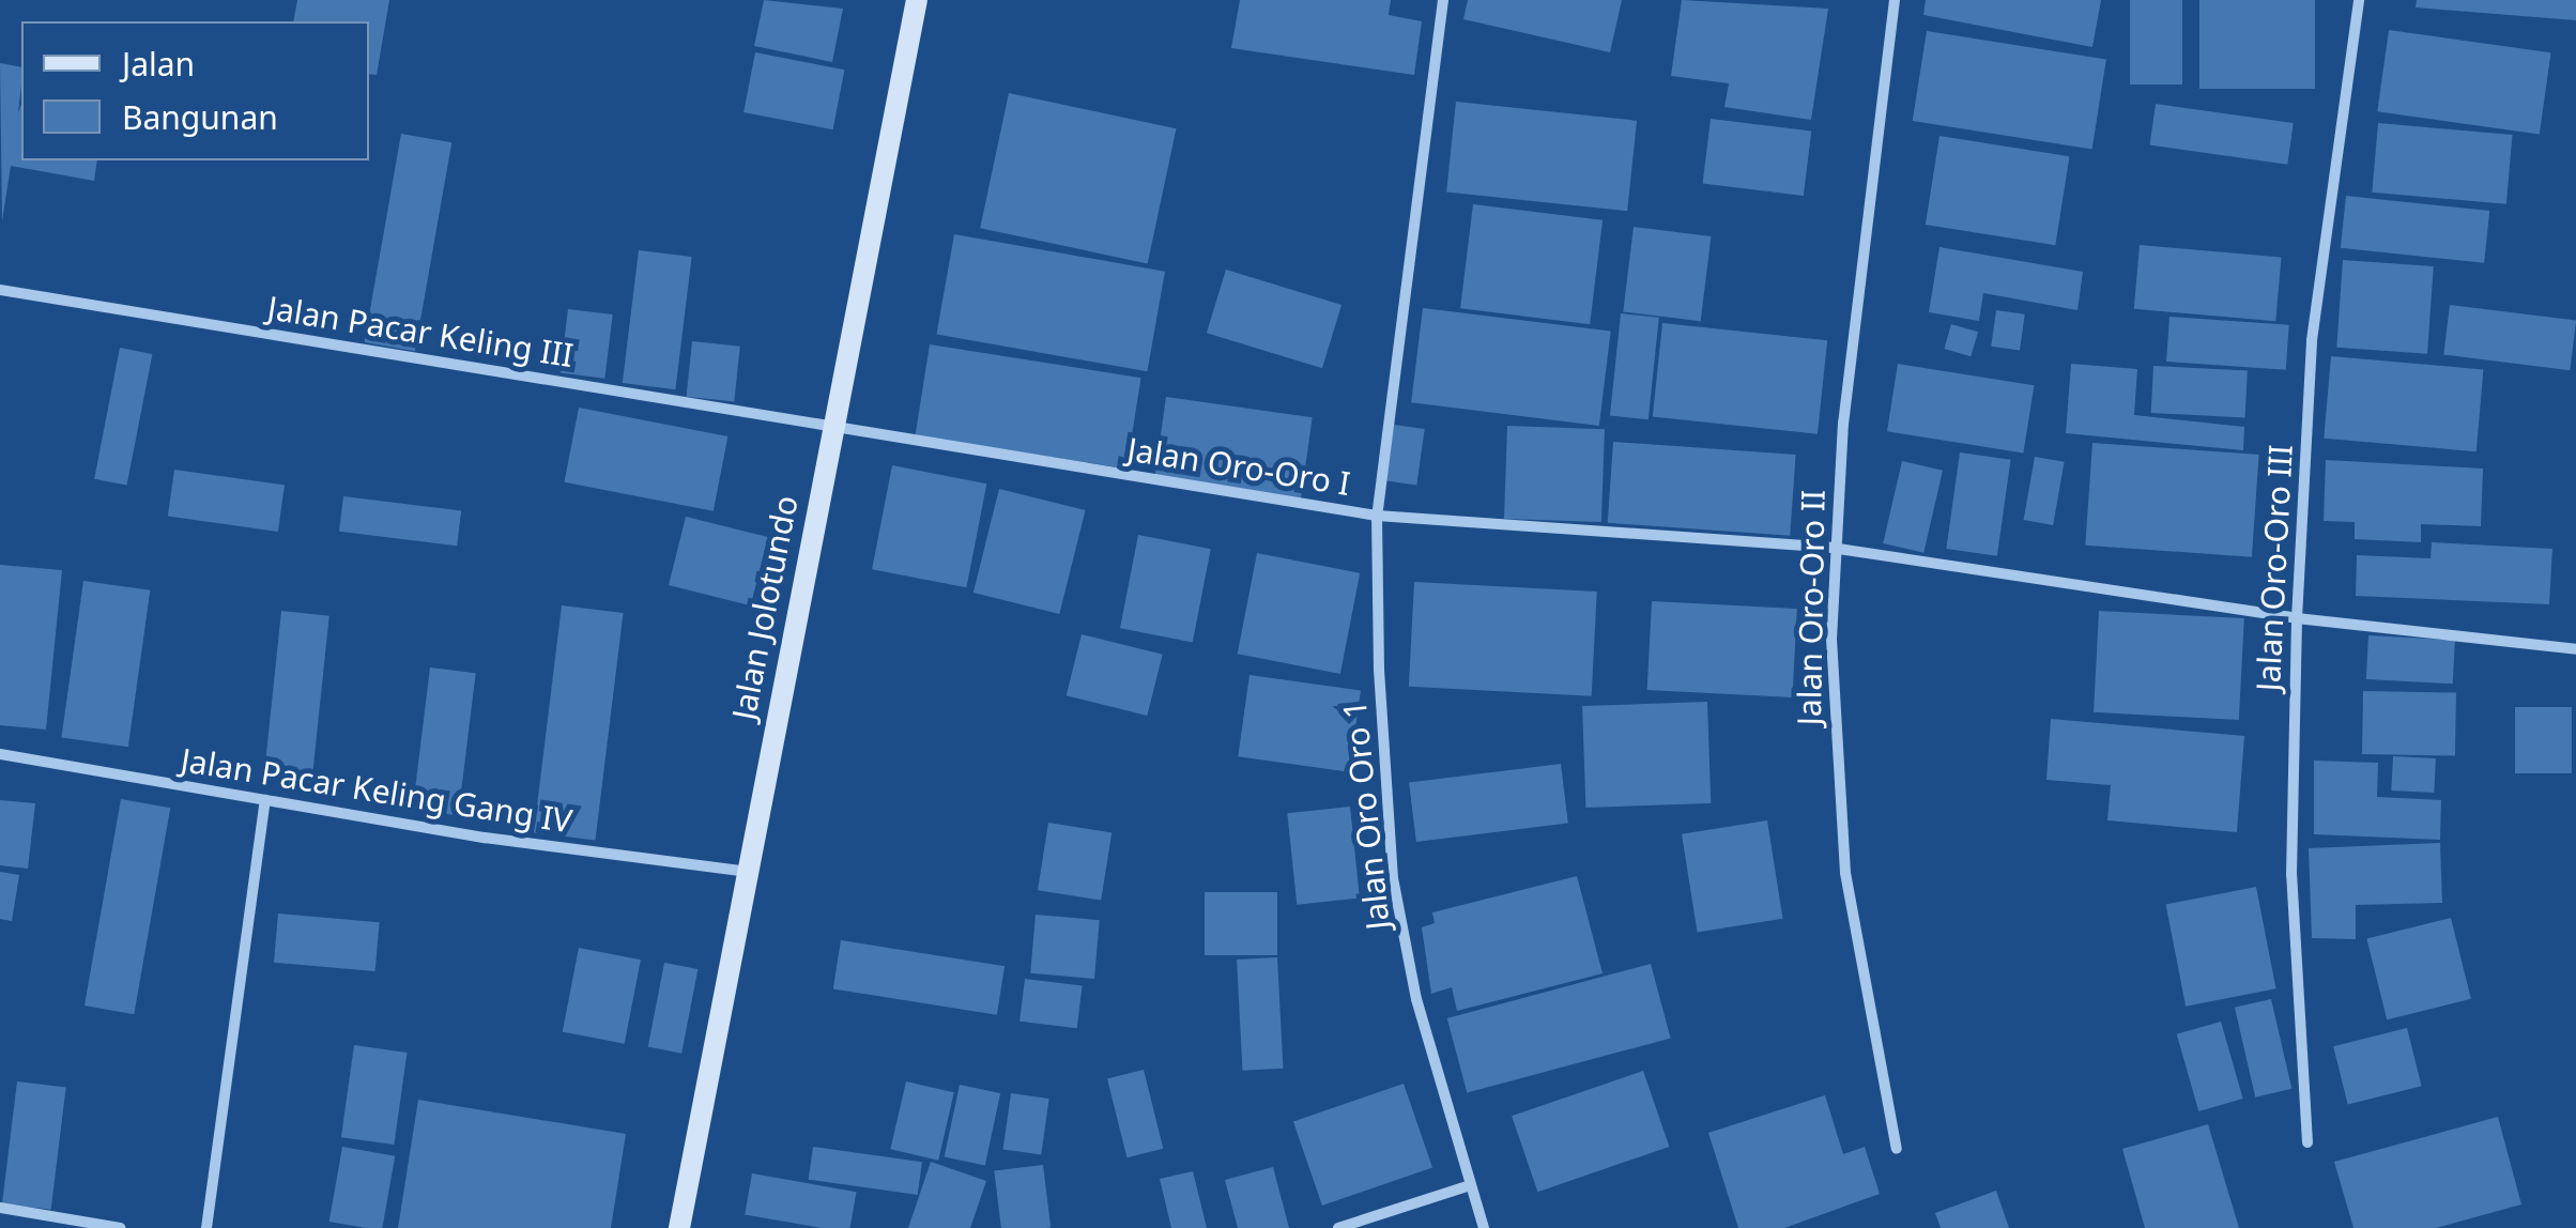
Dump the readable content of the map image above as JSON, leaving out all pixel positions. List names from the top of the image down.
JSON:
{
  "streets": {
    "main road": ["Jalan Jolotundo"],
    "street": [
      "Jalan Pacar Keling III",
      "Jalan Oro-Oro I",
      "Jalan Oro-Oro III",
      "Jalan Oro-Oro II",
      "Jalan Pacar Keling Gang IV",
      "Jalan Oro Oro 1"
    ]
  },
  "crossings": [
    ["Jalan Pacar Keling III", "Jalan Oro-Oro I"],
    ["Jalan Pacar Keling III", "Jalan Jolotundo"],
    ["Jalan Oro-Oro I", "Jalan Jolotundo"],
    ["Jalan Oro-Oro I", "Jalan Oro Oro 1"],
    ["Jalan Jolotundo", "Jalan Pacar Keling Gang IV"]
  ],
  "legend": ["Jalan", "Bangunan"]
}
